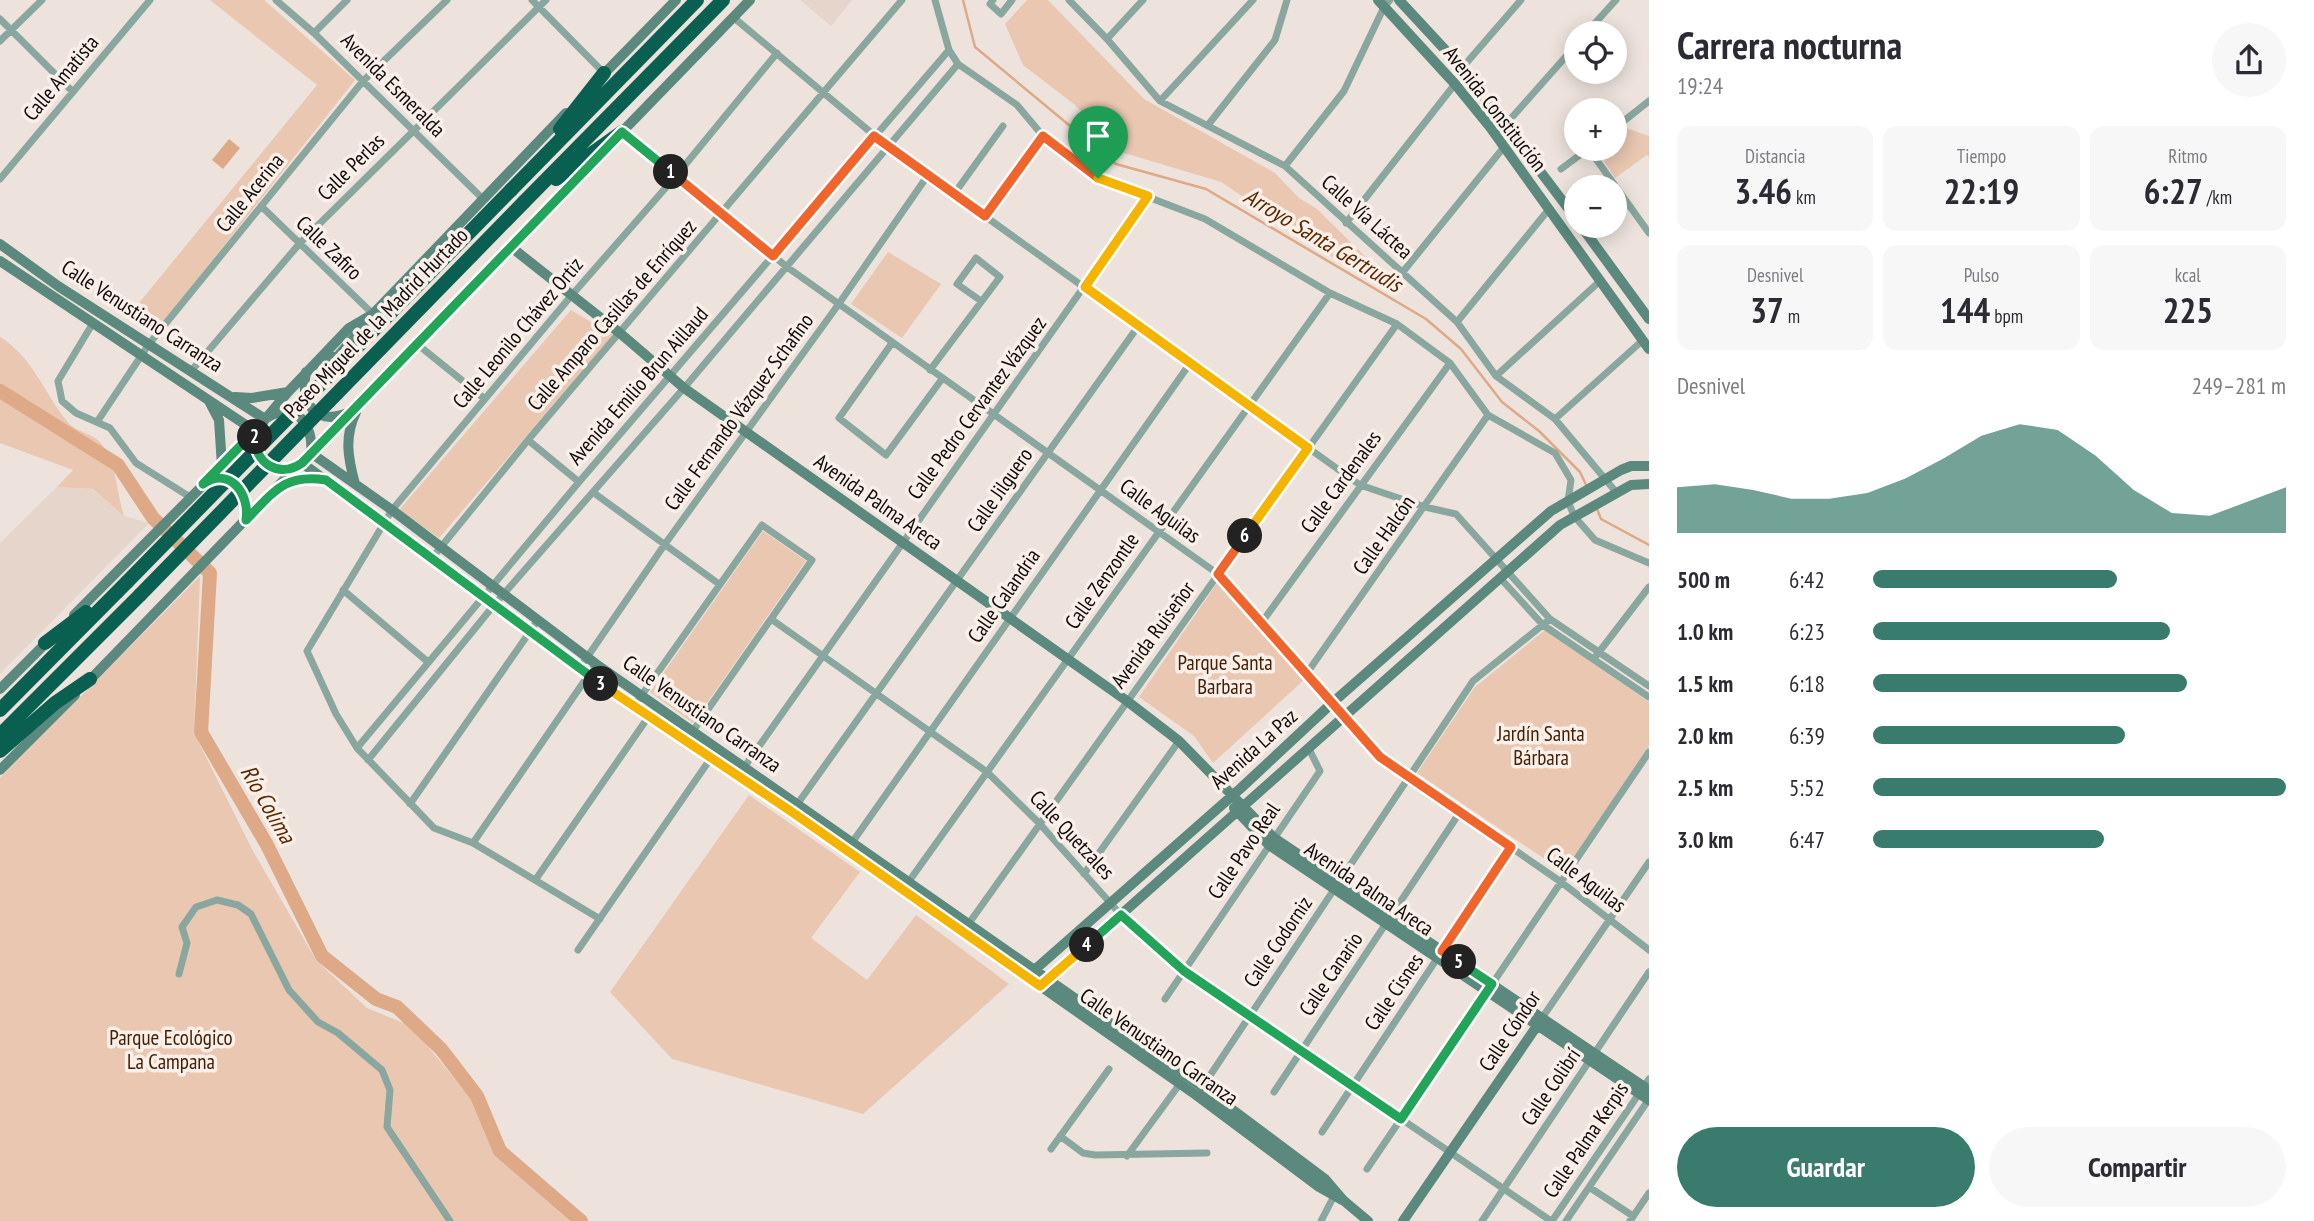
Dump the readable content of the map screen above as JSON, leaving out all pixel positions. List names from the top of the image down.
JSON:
{
  "streets": {
    "highway": ["Paseo Miguel de la Madrid Hurtado"],
    "street": [
      "Calle Amatista",
      "Avenida Esmeralda",
      "Avenida Constitución",
      "Calle Perlas",
      "Calle Acerina",
      "Calle Vía Láctea",
      "Calle Zafiro",
      "Calle Amparo Casillas de Enríquez",
      "Calle Venustiano Carranza",
      "Calle Leonilo Chávez Ortiz",
      "Avenida Emilio Brun Aillaud",
      "Calle Pedro Cervantez Vázquez",
      "Calle Fernando Vázquez Schafino",
      "Calle Cardenales",
      "Calle Jilguero",
      "Avenida Palma Areca",
      "Calle Aguilas",
      "Calle Halcón",
      "Calle Zenzontle",
      "Calle Calandria",
      "Avenida Ruiseñor",
      "Avenida La Paz",
      "Calle Quetzales",
      "Calle Pavo Real",
      "Calle Codorniz",
      "Calle Canario",
      "Calle Cisnes",
      "Calle Cóndor",
      "Calle Colibrí",
      "Calle Palma Kerpis"
    ]
  },
  "crossings": [
    ["Avenida Esmeralda", "Calle Perlas"],
    ["Avenida Esmeralda", "Calle Acerina"],
    ["Calle Perlas", "Calle Zafiro"],
    ["Calle Perlas", "Calle Venustiano Carranza"],
    ["Calle Acerina", "Calle Zafiro"],
    ["Calle Acerina", "Calle Venustiano Carranza"],
    ["Calle Vía Láctea", "Avenida La Paz"],
    ["Calle Amparo Casillas de Enríquez", "Calle Venustiano Carranza"],
    ["Calle Amparo Casillas de Enríquez", "Avenida Palma Areca"],
    ["Calle Amparo Casillas de Enríquez", "Calle Aguilas"],
    ["Calle Venustiano Carranza", "Calle Leonilo Chávez Ortiz"],
    ["Calle Venustiano Carranza", "Avenida Emilio Brun Aillaud"],
    ["Calle Venustiano Carranza", "Calle Pedro Cervantez Vázquez"],
    ["Calle Venustiano Carranza", "Calle Fernando Vázquez Schafino"],
    ["Calle Venustiano Carranza", "Calle Jilguero"],
    ["Calle Venustiano Carranza", "Calle Zenzontle"],
    ["Calle Venustiano Carranza", "Calle Calandria"],
    ["Calle Venustiano Carranza", "Avenida Ruiseñor"],
    ["Calle Venustiano Carranza", "Avenida La Paz"],
    ["Calle Venustiano Carranza", "Calle Codorniz"],
    ["Calle Leonilo Chávez Ortiz", "Avenida Emilio Brun Aillaud"],
    ["Calle Leonilo Chávez Ortiz", "Avenida Palma Areca"],
    ["Calle Leonilo Chávez Ortiz", "Calle Aguilas"],
    ["Avenida Emilio Brun Aillaud", "Avenida Palma Areca"],
    ["Avenida Emilio Brun Aillaud", "Calle Aguilas"],
    ["Calle Pedro Cervantez Vázquez", "Avenida Palma Areca"],
    ["Calle Pedro Cervantez Vázquez", "Calle Aguilas"],
    ["Calle Pedro Cervantez Vázquez", "Calle Quetzales"],
    ["Calle Fernando Vázquez Schafino", "Avenida Palma Areca"],
    ["Calle Fernando Vázquez Schafino", "Calle Aguilas"],
    ["Calle Cardenales", "Calle Aguilas"],
    ["Calle Jilguero", "Avenida Palma Areca"],
    ["Calle Jilguero", "Calle Aguilas"],
    ["Calle Jilguero", "Calle Quetzales"],
    ["Avenida Palma Areca", "Calle Zenzontle"],
    ["Avenida Palma Areca", "Calle Calandria"],
    ["Avenida Palma Areca", "Avenida Ruiseñor"],
    ["Avenida Palma Areca", "Avenida La Paz"],
    ["Avenida Palma Areca", "Calle Pavo Real"],
    ["Avenida Palma Areca", "Calle Codorniz"],
    ["Avenida Palma Areca", "Calle Canario"],
    ["Avenida Palma Areca", "Calle Cisnes"],
    ["Avenida Palma Areca", "Calle Cóndor"],
    ["Avenida Palma Areca", "Calle Colibrí"],
    ["Avenida Palma Areca", "Calle Palma Kerpis"],
    ["Calle Aguilas", "Calle Halcón"],
    ["Calle Aguilas", "Calle Zenzontle"],
    ["Calle Aguilas", "Calle Calandria"],
    ["Calle Aguilas", "Avenida Ruiseñor"],
    ["Calle Aguilas", "Avenida La Paz"],
    ["Calle Aguilas", "Calle Codorniz"],
    ["Calle Aguilas", "Calle Canario"],
    ["Calle Aguilas", "Calle Cisnes"],
    ["Calle Aguilas", "Calle Cóndor"],
    ["Calle Zenzontle", "Calle Quetzales"],
    ["Calle Calandria", "Calle Quetzales"],
    ["Avenida Ruiseñor", "Calle Quetzales"],
    ["Avenida La Paz", "Calle Quetzales"],
    ["Avenida La Paz", "Calle Pavo Real"],
    ["Calle Quetzales", "Calle Pavo Real"],
    ["Calle Quetzales", "Calle Codorniz"],
    ["Calle Quetzales", "Calle Canario"],
    ["Calle Quetzales", "Calle Cisnes"],
    ["Calle Quetzales", "Calle Cóndor"],
    ["Calle Quetzales", "Calle Colibrí"],
    ["Calle Quetzales", "Calle Palma Kerpis"]
  ],
  "water": ["Arroyo Santa Gertrudis", "Río Colima"],
  "parks": ["Parque Santa Barbara", "Jardín Santa Bárbara", "Parque Ecológico La Campana"],
  "page": {
    "heading": ["Carrera nocturna", "19:24"],
    "map_buttons": ["+", "−"],
    "stats": [
      ["Distancia", "3.46 km"],
      ["Tiempo", "22:19"],
      ["Ritmo", "6:27 /km"],
      ["Desnivel", "37 m"],
      ["Pulso", "144 bpm"],
      ["kcal", "225"]
    ],
    "pins": [
      "1",
      "2",
      "6",
      "3",
      "4",
      "5"
    ],
    "chart": ["Desnivel", "249–281 m"],
    "list": [
      {
        "name": "500 m",
        "note": "6:42"
      },
      {
        "name": "1.0 km",
        "note": "6:23"
      },
      {
        "name": "1.5 km",
        "note": "6:18"
      },
      {
        "name": "2.0 km",
        "note": "6:39"
      },
      {
        "name": "2.5 km",
        "note": "5:52"
      },
      {
        "name": "3.0 km",
        "note": "6:47"
      }
    ],
    "buttons": ["Guardar", "Compartir"]
  }
}
